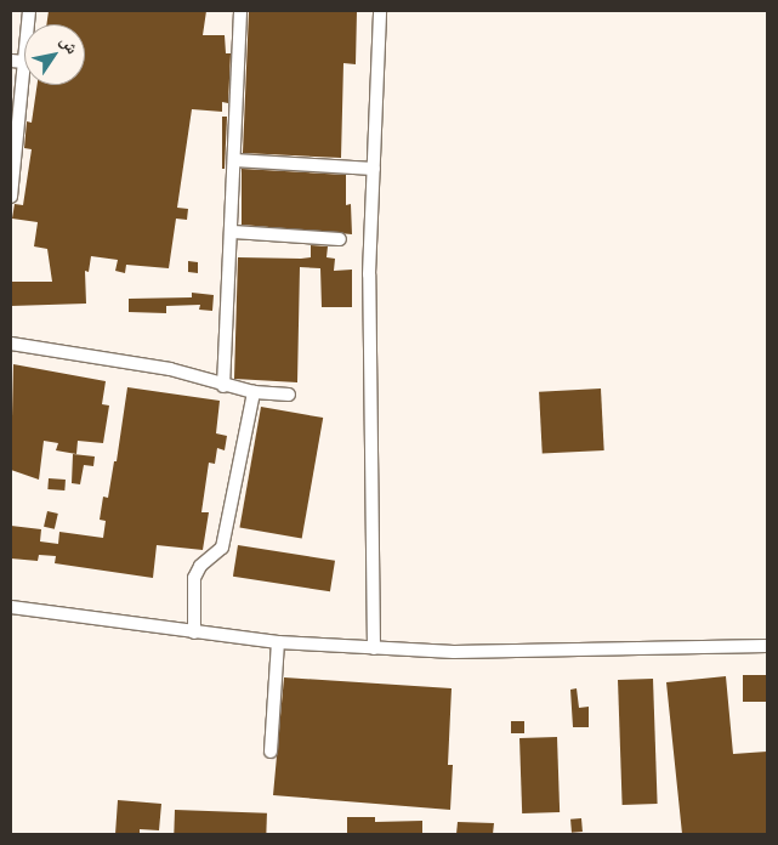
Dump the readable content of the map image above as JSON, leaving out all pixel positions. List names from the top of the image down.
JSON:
{
  "north": "top right"
}
